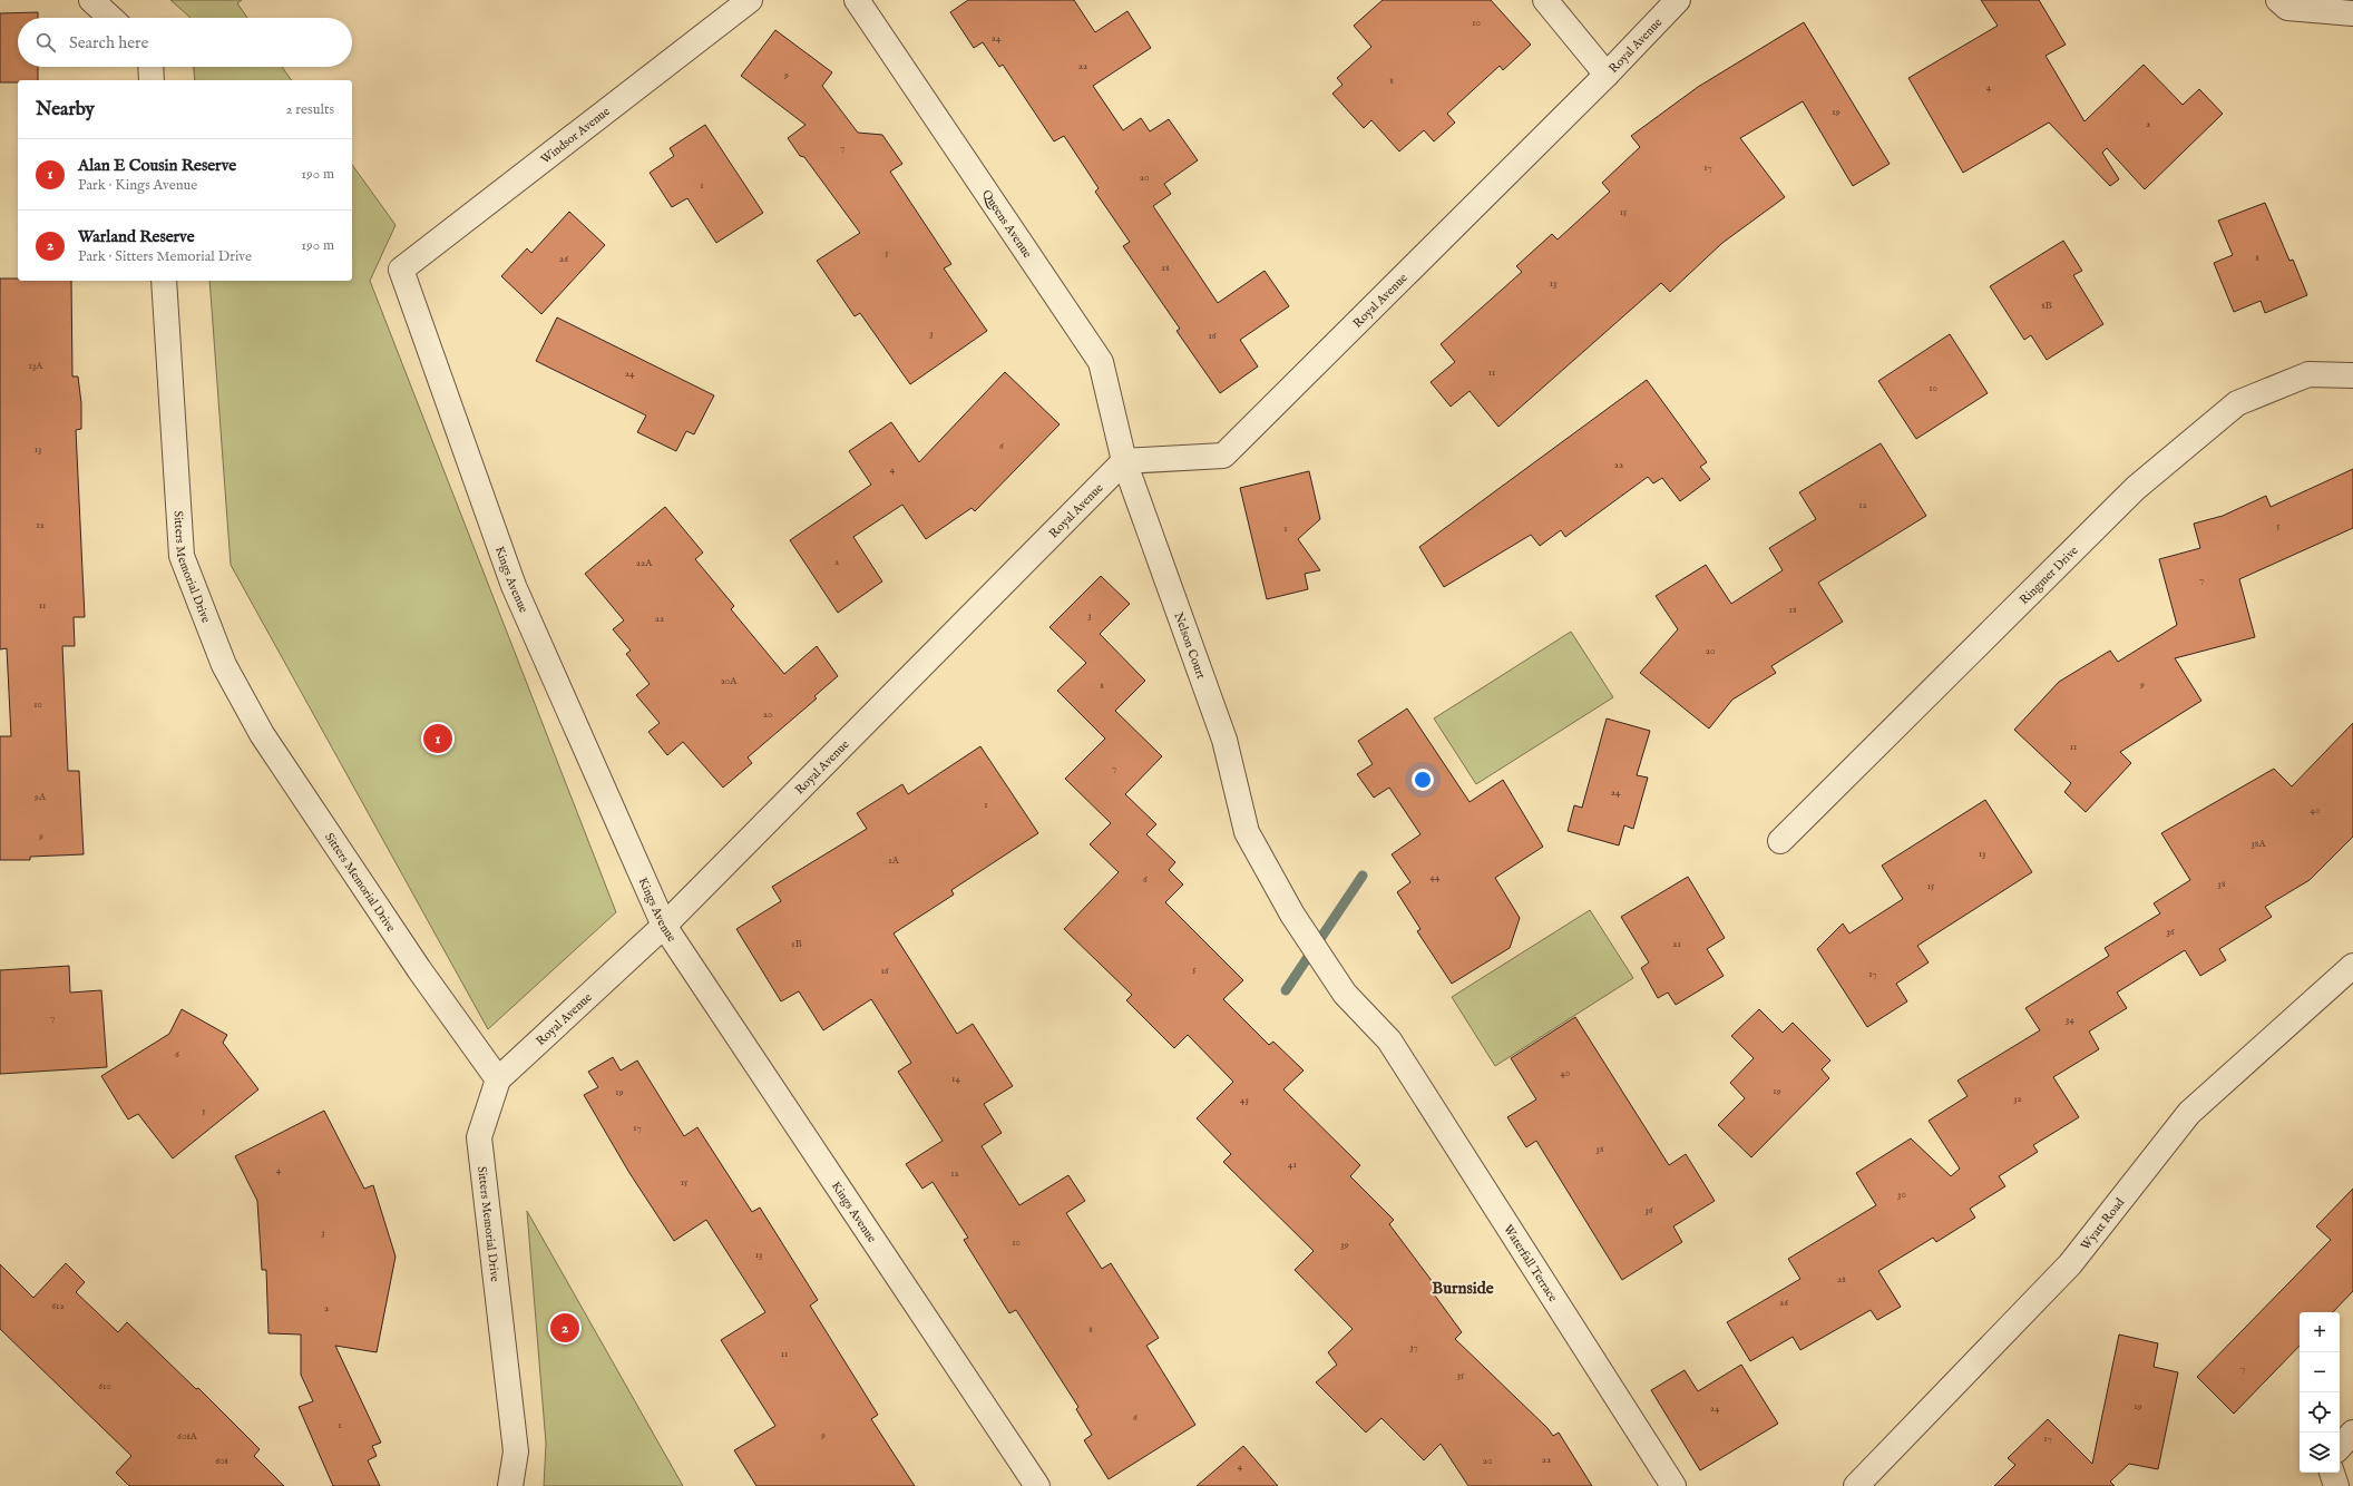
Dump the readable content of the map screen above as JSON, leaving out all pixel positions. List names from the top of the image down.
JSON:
{
  "streets": {
    "street": [
      "Royal Avenue",
      "Windsor Avenue",
      "Queens Avenue",
      "Sitters Memorial Drive",
      "Ringmer Drive",
      "Kings Avenue",
      "Nelson Court",
      "Wyatt Road",
      "Waterfall Terrace"
    ]
  },
  "crossings": [
    ["Royal Avenue", "Queens Avenue"],
    ["Royal Avenue", "Sitters Memorial Drive"],
    ["Royal Avenue", "Kings Avenue"],
    ["Royal Avenue", "Nelson Court"],
    ["Windsor Avenue", "Kings Avenue"],
    ["Queens Avenue", "Nelson Court"],
    ["Nelson Court", "Waterfall Terrace"]
  ],
  "districts": ["Burnside"],
  "house_numbers": [
    "10",
    "24",
    "22",
    "9",
    "8",
    "4",
    "19",
    "2",
    "7",
    "17",
    "20",
    "1",
    "15",
    "5",
    "8",
    "26",
    "18",
    "13",
    "8B",
    "3",
    "16",
    "13A",
    "11",
    "24",
    "10",
    "6",
    "13",
    "22",
    "4",
    "12",
    "12",
    "5",
    "1",
    "2",
    "22A",
    "7",
    "11",
    "18",
    "3",
    "22",
    "20",
    "20A",
    "9",
    "8",
    "10",
    "20",
    "11",
    "7",
    "24",
    "9A",
    "1",
    "40",
    "9",
    "38A",
    "13",
    "1A",
    "44",
    "6",
    "38",
    "15",
    "36",
    "1B",
    "21",
    "5",
    "16",
    "17",
    "7",
    "34",
    "6",
    "40",
    "14",
    "19",
    "19",
    "32",
    "43",
    "5",
    "17",
    "38",
    "41",
    "4",
    "12",
    "15",
    "30",
    "36",
    "3",
    "10",
    "39",
    "13",
    "28",
    "26",
    "612",
    "2",
    "8",
    "37",
    "11",
    "7",
    "35",
    "610",
    "19",
    "24",
    "6",
    "1",
    "9",
    "608A",
    "17",
    "22",
    "608",
    "20",
    "4"
  ],
  "page": {
    "search": "Search here",
    "heading": ["Nearby", "2 results"],
    "list": [
      {
        "mark": "1",
        "name": "Alan E Cousin Reserve",
        "note": "Park · Kings Avenue",
        "value": "190 m"
      },
      {
        "mark": "2",
        "name": "Warland Reserve",
        "note": "Park · Sitters Memorial Drive",
        "value": "190 m"
      }
    ],
    "pins": ["1", "2"],
    "map_buttons": ["+", "−"]
  }
}
